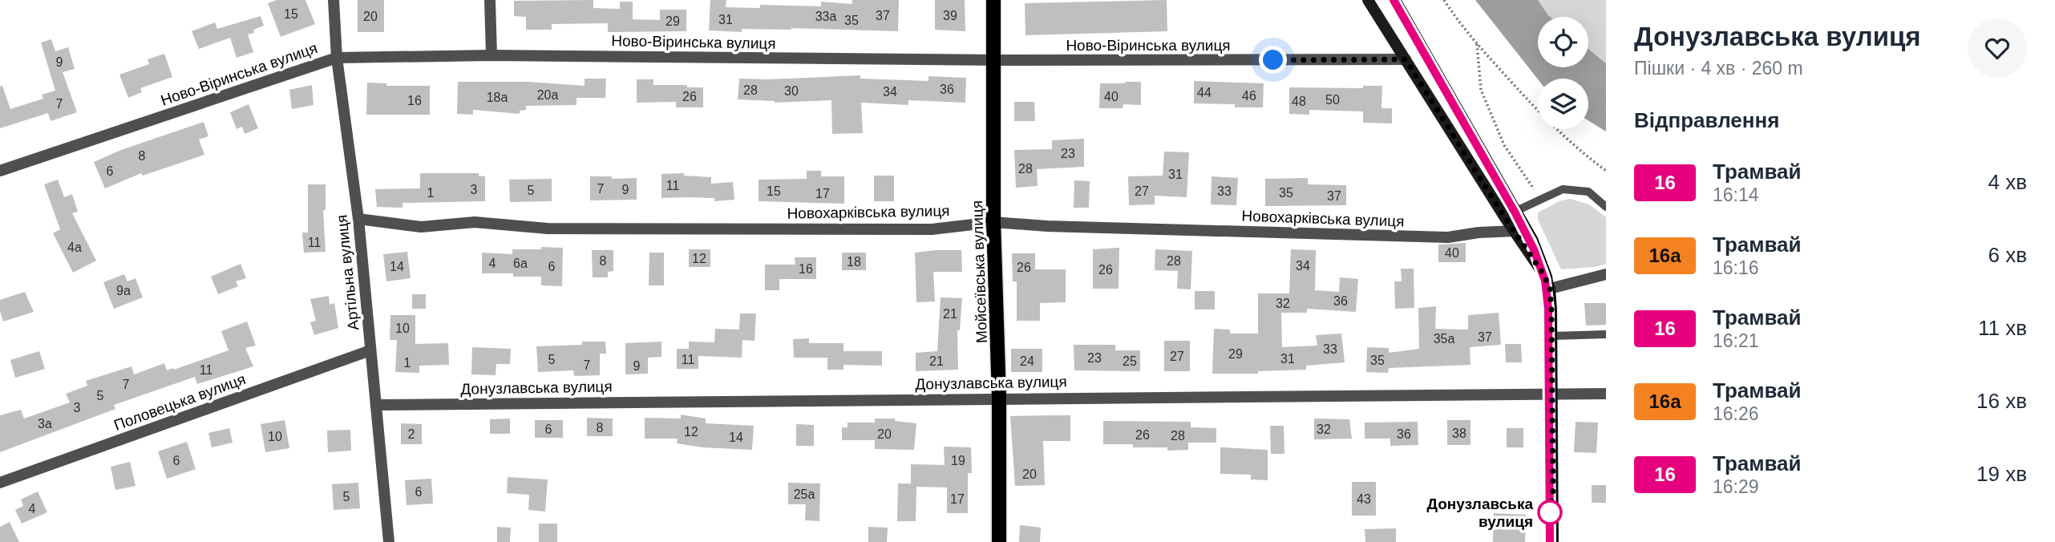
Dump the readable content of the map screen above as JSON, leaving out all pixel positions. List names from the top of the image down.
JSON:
{
  "streets": {
    "main road": ["Мойсеївська вулиця"],
    "street": [
      "Ново-Віринська вулиця",
      "Новохарківська вулиця",
      "Артільна вулиця",
      "Донузлавська вулиця",
      "Половецька вулиця"
    ]
  },
  "crossings": [
    ["Ново-Віринська вулиця", "Мойсеївська вулиця"],
    ["Ново-Віринська вулиця", "Артільна вулиця"],
    ["Новохарківська вулиця", "Мойсеївська вулиця"],
    ["Новохарківська вулиця", "Артільна вулиця"],
    ["Мойсеївська вулиця", "Донузлавська вулиця"],
    ["Артільна вулиця", "Донузлавська вулиця"],
    ["Артільна вулиця", "Половецька вулиця"]
  ],
  "places": ["Донузлавська вулиця"],
  "lines": ["tram line 16"],
  "house_numbers": [
    "15",
    "37",
    "39",
    "20",
    "33а",
    "31",
    "35",
    "29",
    "9",
    "36",
    "28",
    "30",
    "34",
    "44",
    "20а",
    "46",
    "26",
    "40",
    "18а",
    "50",
    "16",
    "48",
    "7",
    "23",
    "8",
    "28",
    "6",
    "31",
    "11",
    "7",
    "3",
    "9",
    "5",
    "15",
    "27",
    "33",
    "1",
    "35",
    "17",
    "37",
    "11",
    "4а",
    "40",
    "12",
    "8",
    "28",
    "18",
    "4",
    "6а",
    "34",
    "14",
    "6",
    "26",
    "16",
    "26",
    "9а",
    "36",
    "32",
    "21",
    "10",
    "37",
    "35а",
    "33",
    "29",
    "27",
    "23",
    "31",
    "5",
    "11",
    "35",
    "21",
    "24",
    "25",
    "1",
    "7",
    "9",
    "11",
    "7",
    "5",
    "3",
    "3а",
    "8",
    "6",
    "32",
    "12",
    "38",
    "2",
    "20",
    "36",
    "26",
    "28",
    "10",
    "14",
    "6",
    "19",
    "20",
    "6",
    "25а",
    "5",
    "17",
    "43",
    "4"
  ],
  "page": {
    "heading": [
      ["Донузлавська вулиця", "Пішки · 4 хв · 260 m"],
      "Відправлення"
    ],
    "list": [
      {
        "mark": "16",
        "name": "Трамвай",
        "note": "16:14",
        "value": "4 хв"
      },
      {
        "mark": "16a",
        "name": "Трамвай",
        "note": "16:16",
        "value": "6 хв"
      },
      {
        "mark": "16",
        "name": "Трамвай",
        "note": "16:21",
        "value": "11 хв"
      },
      {
        "mark": "16a",
        "name": "Трамвай",
        "note": "16:26",
        "value": "16 хв"
      },
      {
        "mark": "16",
        "name": "Трамвай",
        "note": "16:29",
        "value": "19 хв"
      }
    ]
  }
}
